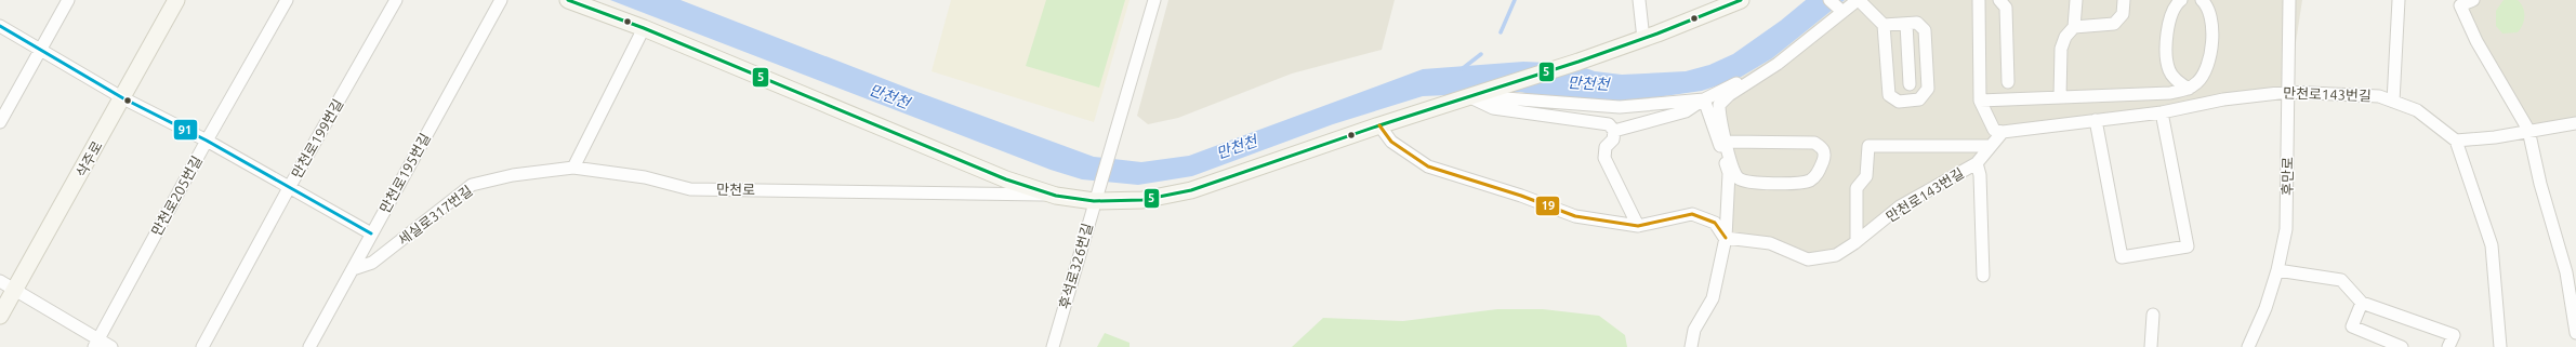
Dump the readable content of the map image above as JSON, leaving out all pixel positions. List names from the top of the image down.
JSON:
{
  "streets": {
    "street": [
      "만천로143번길",
      "만천로199번길",
      "삭주로",
      "만천로195번길",
      "후만로",
      "만천로",
      "만천로205번길",
      "세실로317번길",
      "후석로326번길"
    ]
  },
  "crossings": [
    ["만천로143번길", "후만로"],
    ["만천로195번길", "세실로317번길"],
    ["만천로", "세실로317번길"],
    ["만천로", "후석로326번길"]
  ],
  "water": ["만천천"],
  "lines": ["transit line 5", "transit line 91", "transit line 19"]
}
